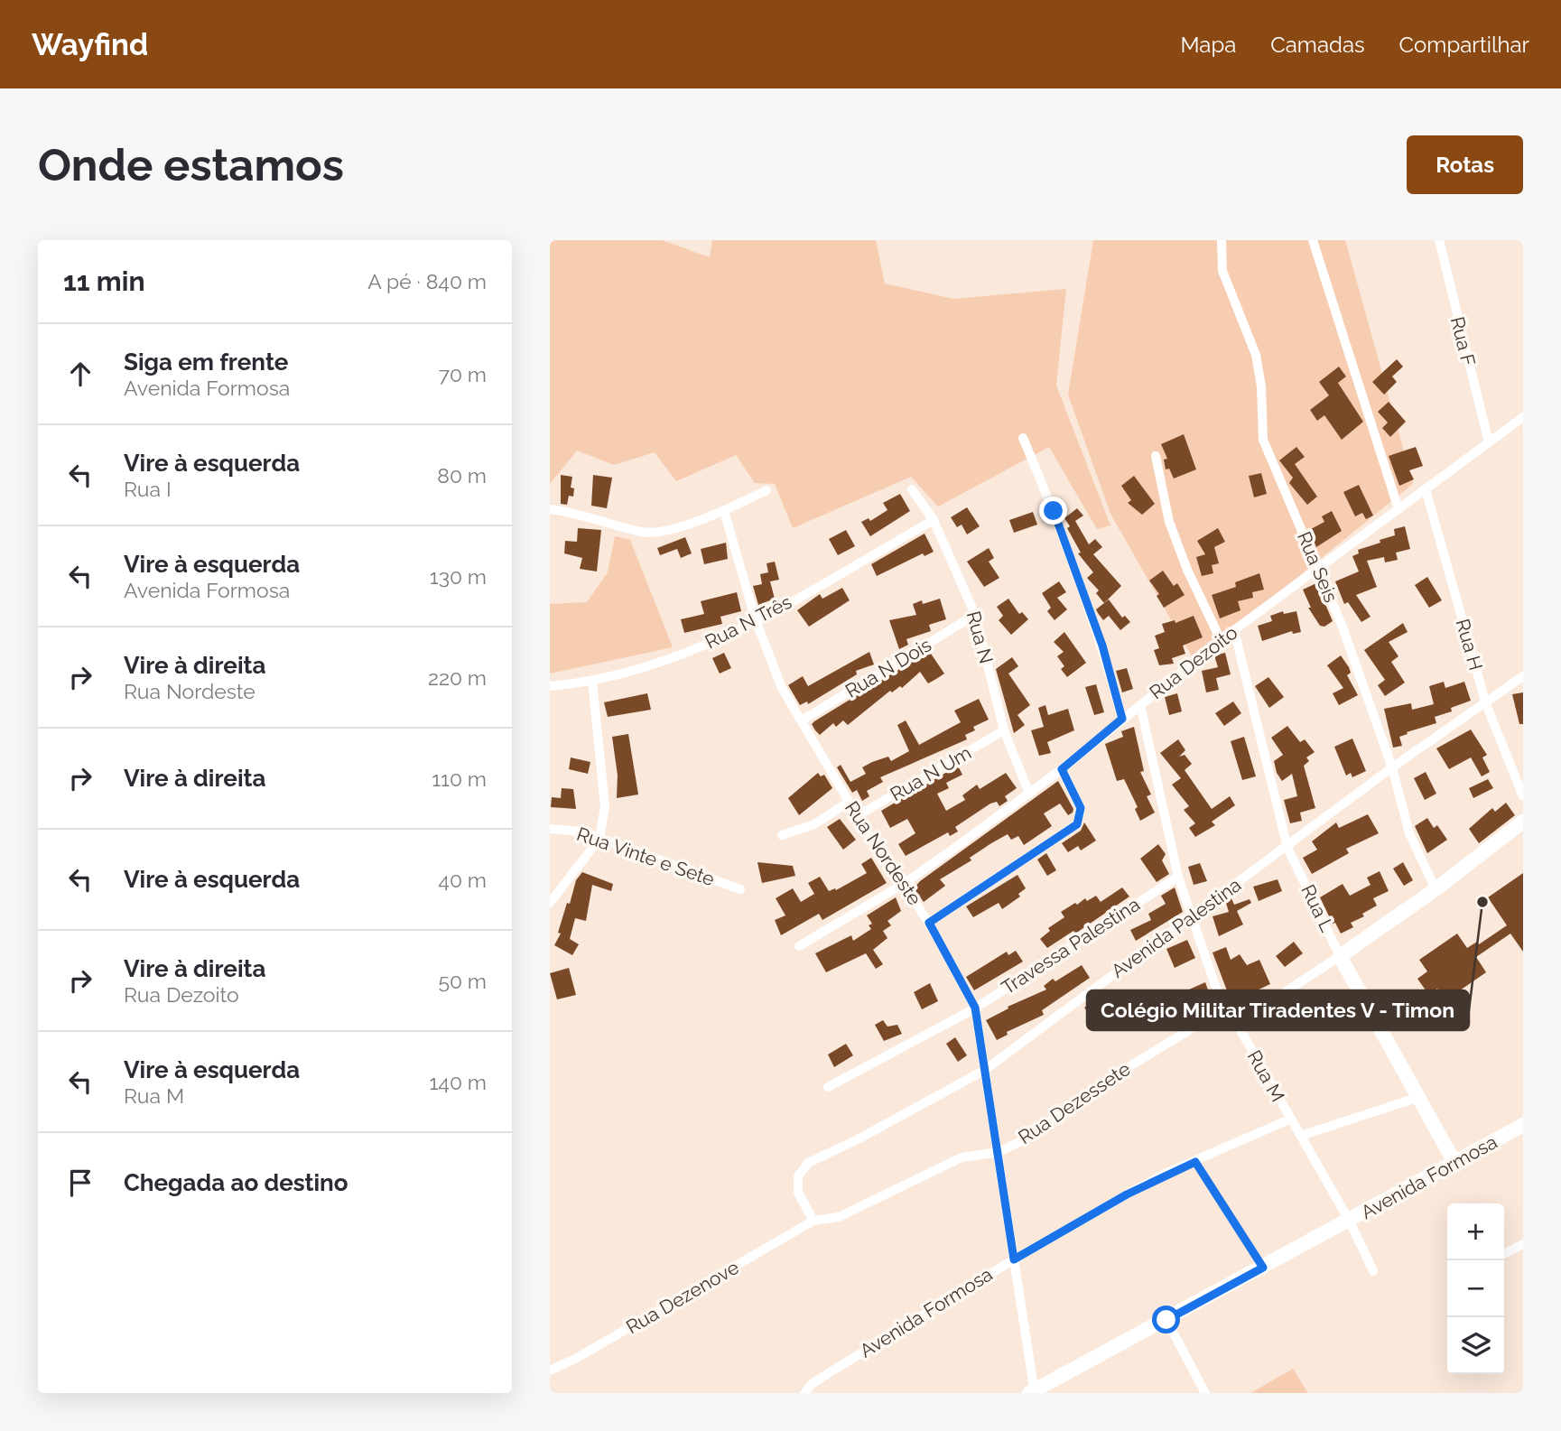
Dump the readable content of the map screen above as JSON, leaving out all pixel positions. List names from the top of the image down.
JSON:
{
  "streets": {
    "main road": ["Rua L", "Avenida Formosa"],
    "street": [
      "Rua F",
      "Rua Seis",
      "Rua N Três",
      "Rua N",
      "Rua H",
      "Rua Dezoito",
      "Rua N Dois",
      "Rua N Um",
      "Rua Nordeste",
      "Rua Vinte e Sete",
      "Avenida Palestina",
      "Travessa Palestina",
      "Rua M",
      "Rua Dezessete",
      "Rua Dezenove"
    ]
  },
  "crossings": [
    ["Rua F", "Rua Dezoito"],
    ["Rua Seis", "Rua Dezoito"],
    ["Rua Seis", "Avenida Palestina"],
    ["Rua N Três", "Rua N"],
    ["Rua N Três", "Rua Nordeste"],
    ["Rua N", "Rua Dezoito"],
    ["Rua N", "Rua N Dois"],
    ["Rua N", "Rua N Um"],
    ["Rua H", "Rua Dezoito"],
    ["Rua H", "Avenida Palestina"],
    ["Rua Dezoito", "Rua Nordeste"],
    ["Rua Dezoito", "Rua L"],
    ["Rua Dezoito", "Rua M"],
    ["Rua N Dois", "Rua Nordeste"],
    ["Rua N Um", "Rua Nordeste"],
    ["Rua Nordeste", "Avenida Palestina"],
    ["Rua Nordeste", "Travessa Palestina"],
    ["Rua Nordeste", "Rua Dezessete"],
    ["Rua Nordeste", "Avenida Formosa"],
    ["Rua L", "Avenida Palestina"],
    ["Rua L", "Avenida Formosa"],
    ["Avenida Palestina", "Rua M"],
    ["Avenida Palestina", "Rua Dezessete"],
    ["Avenida Palestina", "Rua Dezenove"],
    ["Travessa Palestina", "Rua M"],
    ["Rua M", "Rua Dezessete"],
    ["Rua M", "Avenida Formosa"],
    ["Rua Dezessete", "Rua Dezenove"]
  ],
  "places": ["Colégio Militar Tiradentes V - Timon"],
  "page": {
    "header": "Wayfind",
    "nav": ["Mapa", "Camadas", "Compartilhar"],
    "buttons": "Rotas",
    "title": "Onde estamos",
    "heading": ["11 min", "A pé · 840 m"],
    "list": [
      ["Siga em frente", "Avenida Formosa", "70 m"],
      ["Vire à esquerda", "Rua I", "80 m"],
      ["Vire à esquerda", "Avenida Formosa", "130 m"],
      ["Vire à direita", "Rua Nordeste", "220 m"],
      ["Vire à direita", "110 m"],
      ["Vire à esquerda", "40 m"],
      ["Vire à direita", "Rua Dezoito", "50 m"],
      ["Vire à esquerda", "Rua M", "140 m"],
      "Chegada ao destino"
    ],
    "map_buttons": ["+", "−"]
  }
}
